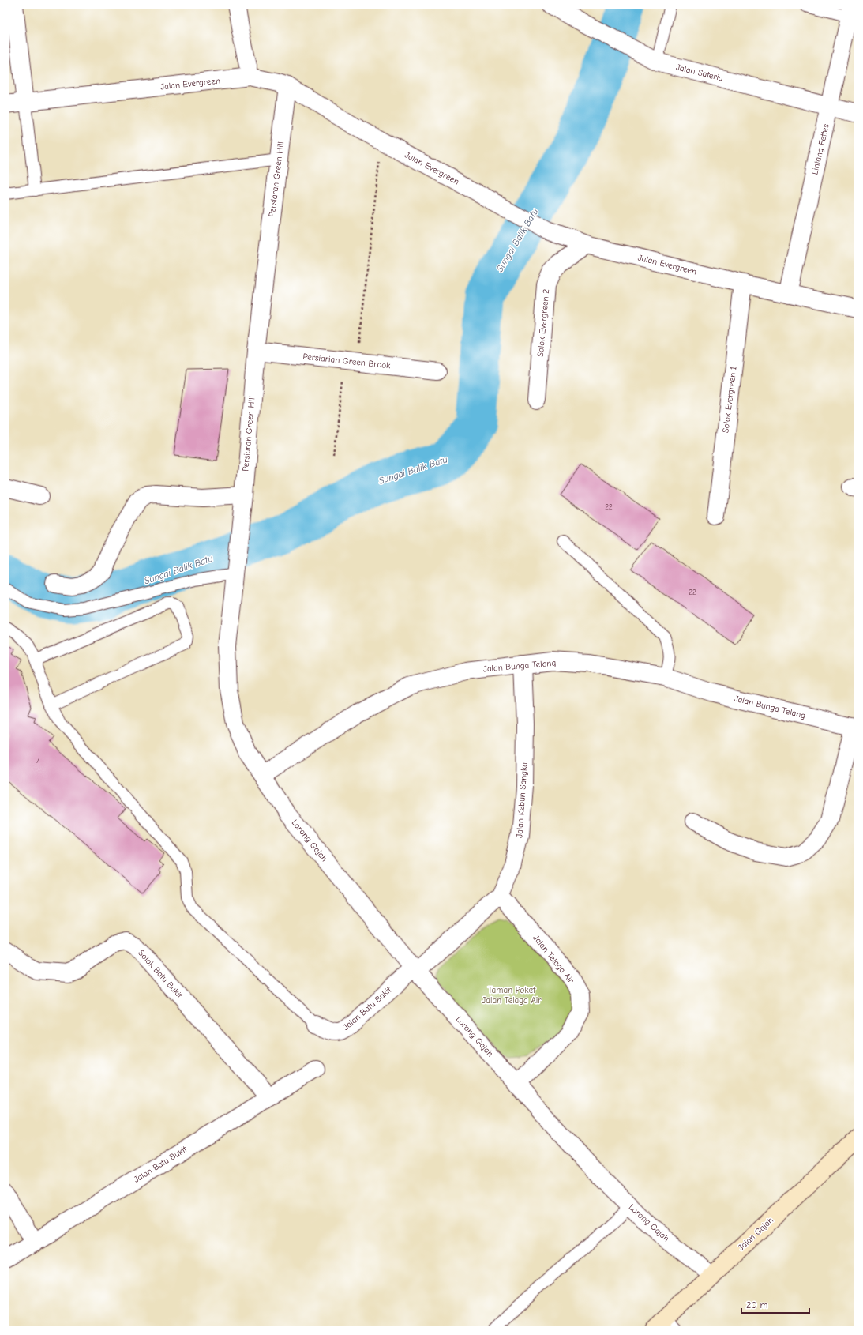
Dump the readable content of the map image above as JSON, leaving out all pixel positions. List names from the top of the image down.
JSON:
{
  "streets": {
    "street": [
      "Jalan Sateria",
      "Jalan Evergreen",
      "Lintang Fettes",
      "Persiaran Green Hill",
      "Solok Evergreen 2",
      "Persiarian Green Brook",
      "Solok Evergreen 1",
      "Jalan Bunga Telang",
      "Jalan Kebun Sangka",
      "Lorong Gajah",
      "Jalan Telaga Air",
      "Solok Batu Bukit",
      "Jalan Batu Bukit",
      "Jalan Gajah"
    ]
  },
  "crossings": [
    ["Jalan Sateria", "Lintang Fettes"],
    ["Jalan Evergreen", "Lintang Fettes"],
    ["Jalan Evergreen", "Persiaran Green Hill"],
    ["Jalan Evergreen", "Solok Evergreen 2"],
    ["Jalan Evergreen", "Solok Evergreen 1"],
    ["Persiaran Green Hill", "Persiarian Green Brook"],
    ["Persiaran Green Hill", "Jalan Bunga Telang"],
    ["Persiaran Green Hill", "Lorong Gajah"],
    ["Jalan Bunga Telang", "Jalan Kebun Sangka"],
    ["Jalan Bunga Telang", "Lorong Gajah"],
    ["Jalan Kebun Sangka", "Lorong Gajah"],
    ["Jalan Kebun Sangka", "Jalan Telaga Air"],
    ["Jalan Kebun Sangka", "Jalan Batu Bukit"],
    ["Lorong Gajah", "Jalan Telaga Air"],
    ["Lorong Gajah", "Jalan Batu Bukit"],
    ["Lorong Gajah", "Jalan Gajah"],
    ["Solok Batu Bukit", "Jalan Batu Bukit"]
  ],
  "water": ["Sungai Balik Batu"],
  "parks": ["Taman Poket Jalan Telaga Air"],
  "house_numbers": ["22", "22", "7"],
  "scale_bar": "20 m"
}
